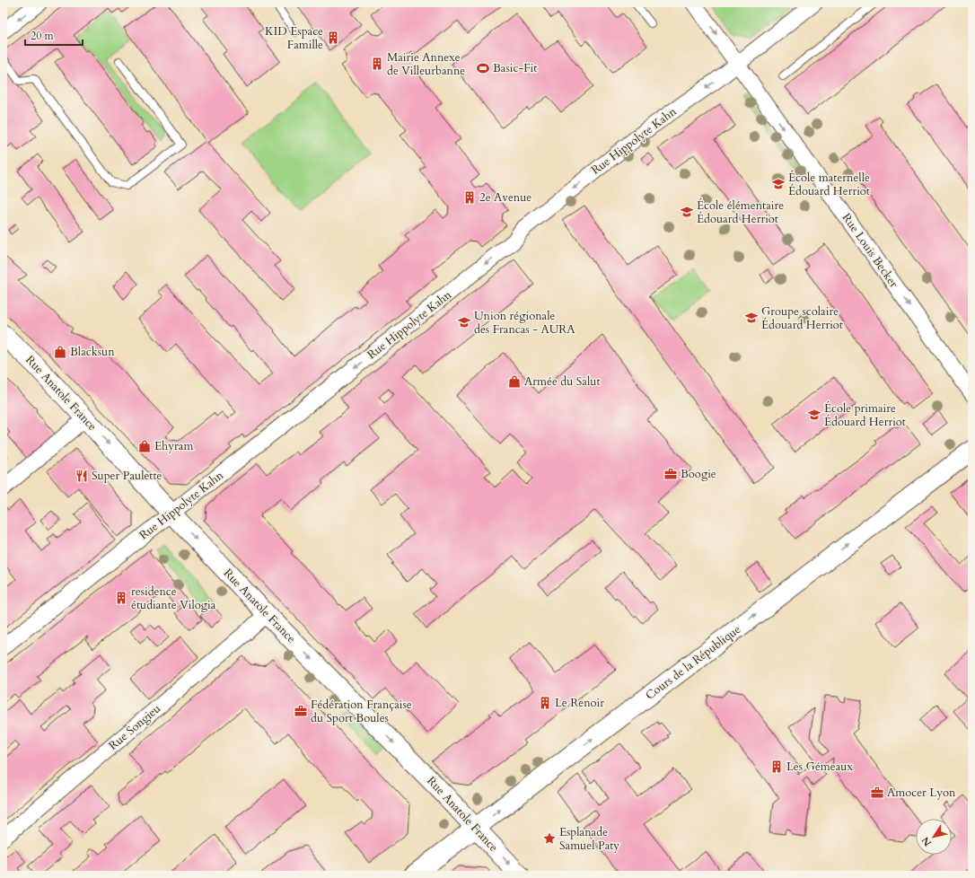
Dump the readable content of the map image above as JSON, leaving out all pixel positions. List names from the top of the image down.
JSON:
{
  "streets": {
    "street": [
      "Rue Hippolyte Kahn",
      "Rue Louis Becker",
      "Rue Anatole France",
      "Cours de la République",
      "Rue Songieu"
    ]
  },
  "crossings": [
    ["Rue Hippolyte Kahn", "Rue Louis Becker"],
    ["Rue Hippolyte Kahn", "Rue Anatole France"],
    ["Rue Anatole France", "Cours de la République"],
    ["Rue Anatole France", "Rue Songieu"]
  ],
  "one_way": [
    "Rue Hippolyte Kahn",
    "Rue Louis Becker",
    "Rue Anatole France",
    "Cours de la République"
  ],
  "places": {
    "building": [
      "KID Espace Famille",
      "Mairie Annexe de Villeurbanne",
      "2e Avenue",
      "residence étudiante Vilogia",
      "Le Renoir",
      "Les Gémeaux"
    ],
    "sports": ["Basic-Fit"],
    "school or university": [
      "École maternelle Édouard Herriot",
      "École élémentaire Édouard Herriot",
      "Groupe scolaire Édouard Herriot",
      "Union régionale des Francas - AURA",
      "École primaire Édouard Herriot"
    ],
    "shop": ["Blacksun", "Armée du Salut", "Ehyram"],
    "office": ["Boogie", "Fédération Française du Sport Boules", "Amocer Lyon"],
    "restaurant": ["Super Paulette"],
    "place": ["Esplanade Samuel Paty"]
  },
  "scale_bar": "20 m",
  "north": "bottom left"
}
